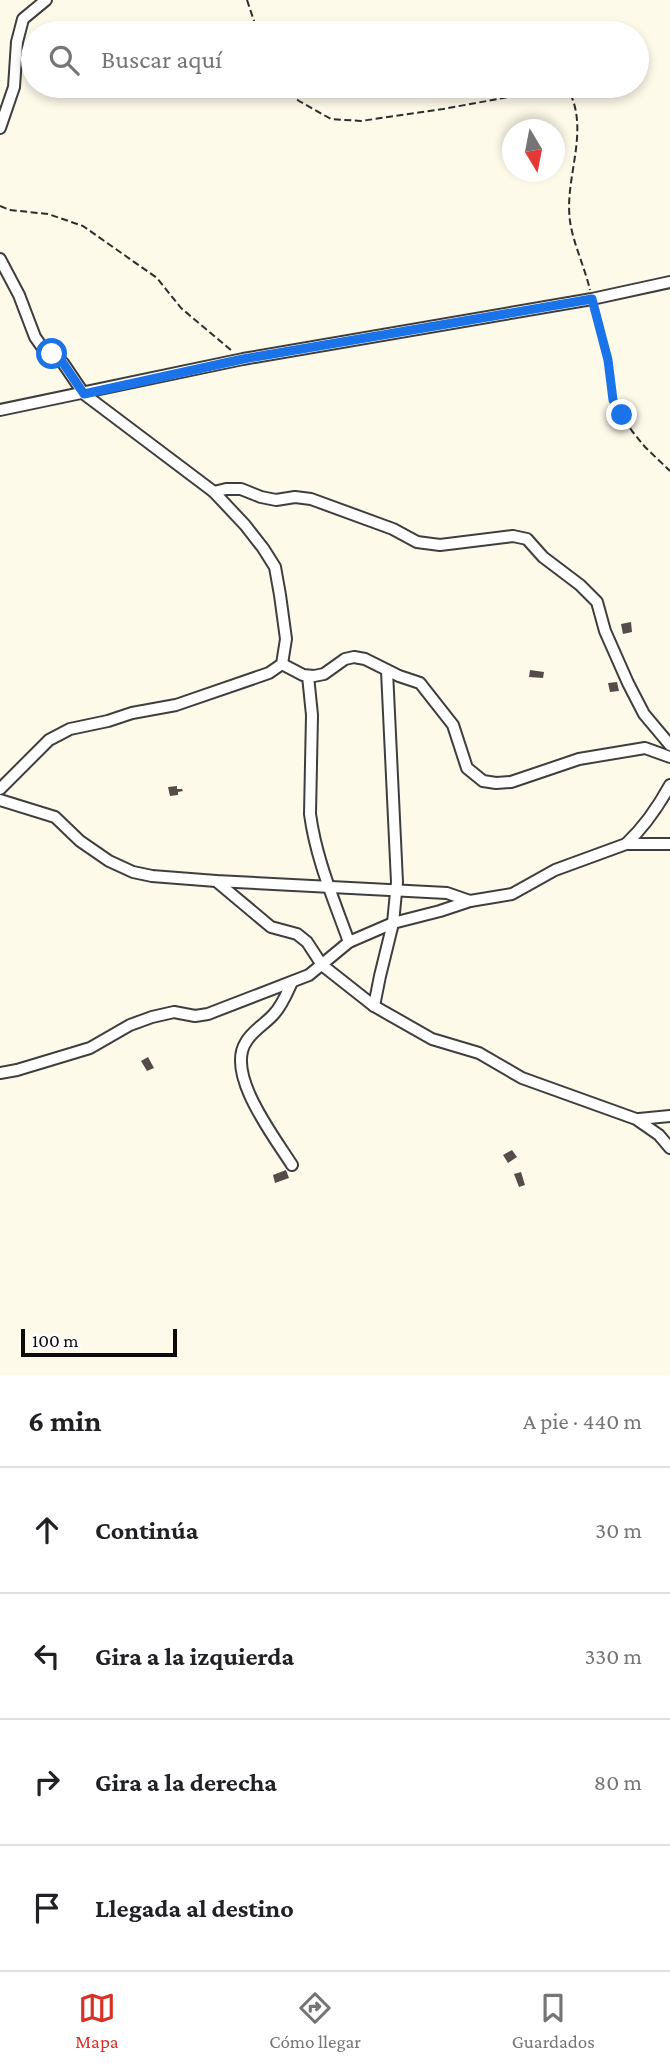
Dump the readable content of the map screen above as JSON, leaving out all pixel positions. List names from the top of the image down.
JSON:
{
  "scale_bar": "100 m",
  "north": "bottom",
  "page": {
    "search": "Buscar aquí",
    "scale": "100 m",
    "heading": ["6 min", "A pie · 440 m"],
    "list": [
      ["Continúa", "30 m"],
      ["Gira a la izquierda", "330 m"],
      ["Gira a la derecha", "80 m"],
      "Llegada al destino"
    ],
    "nav": ["Mapa", "Cómo llegar", "Guardados"]
  }
}
